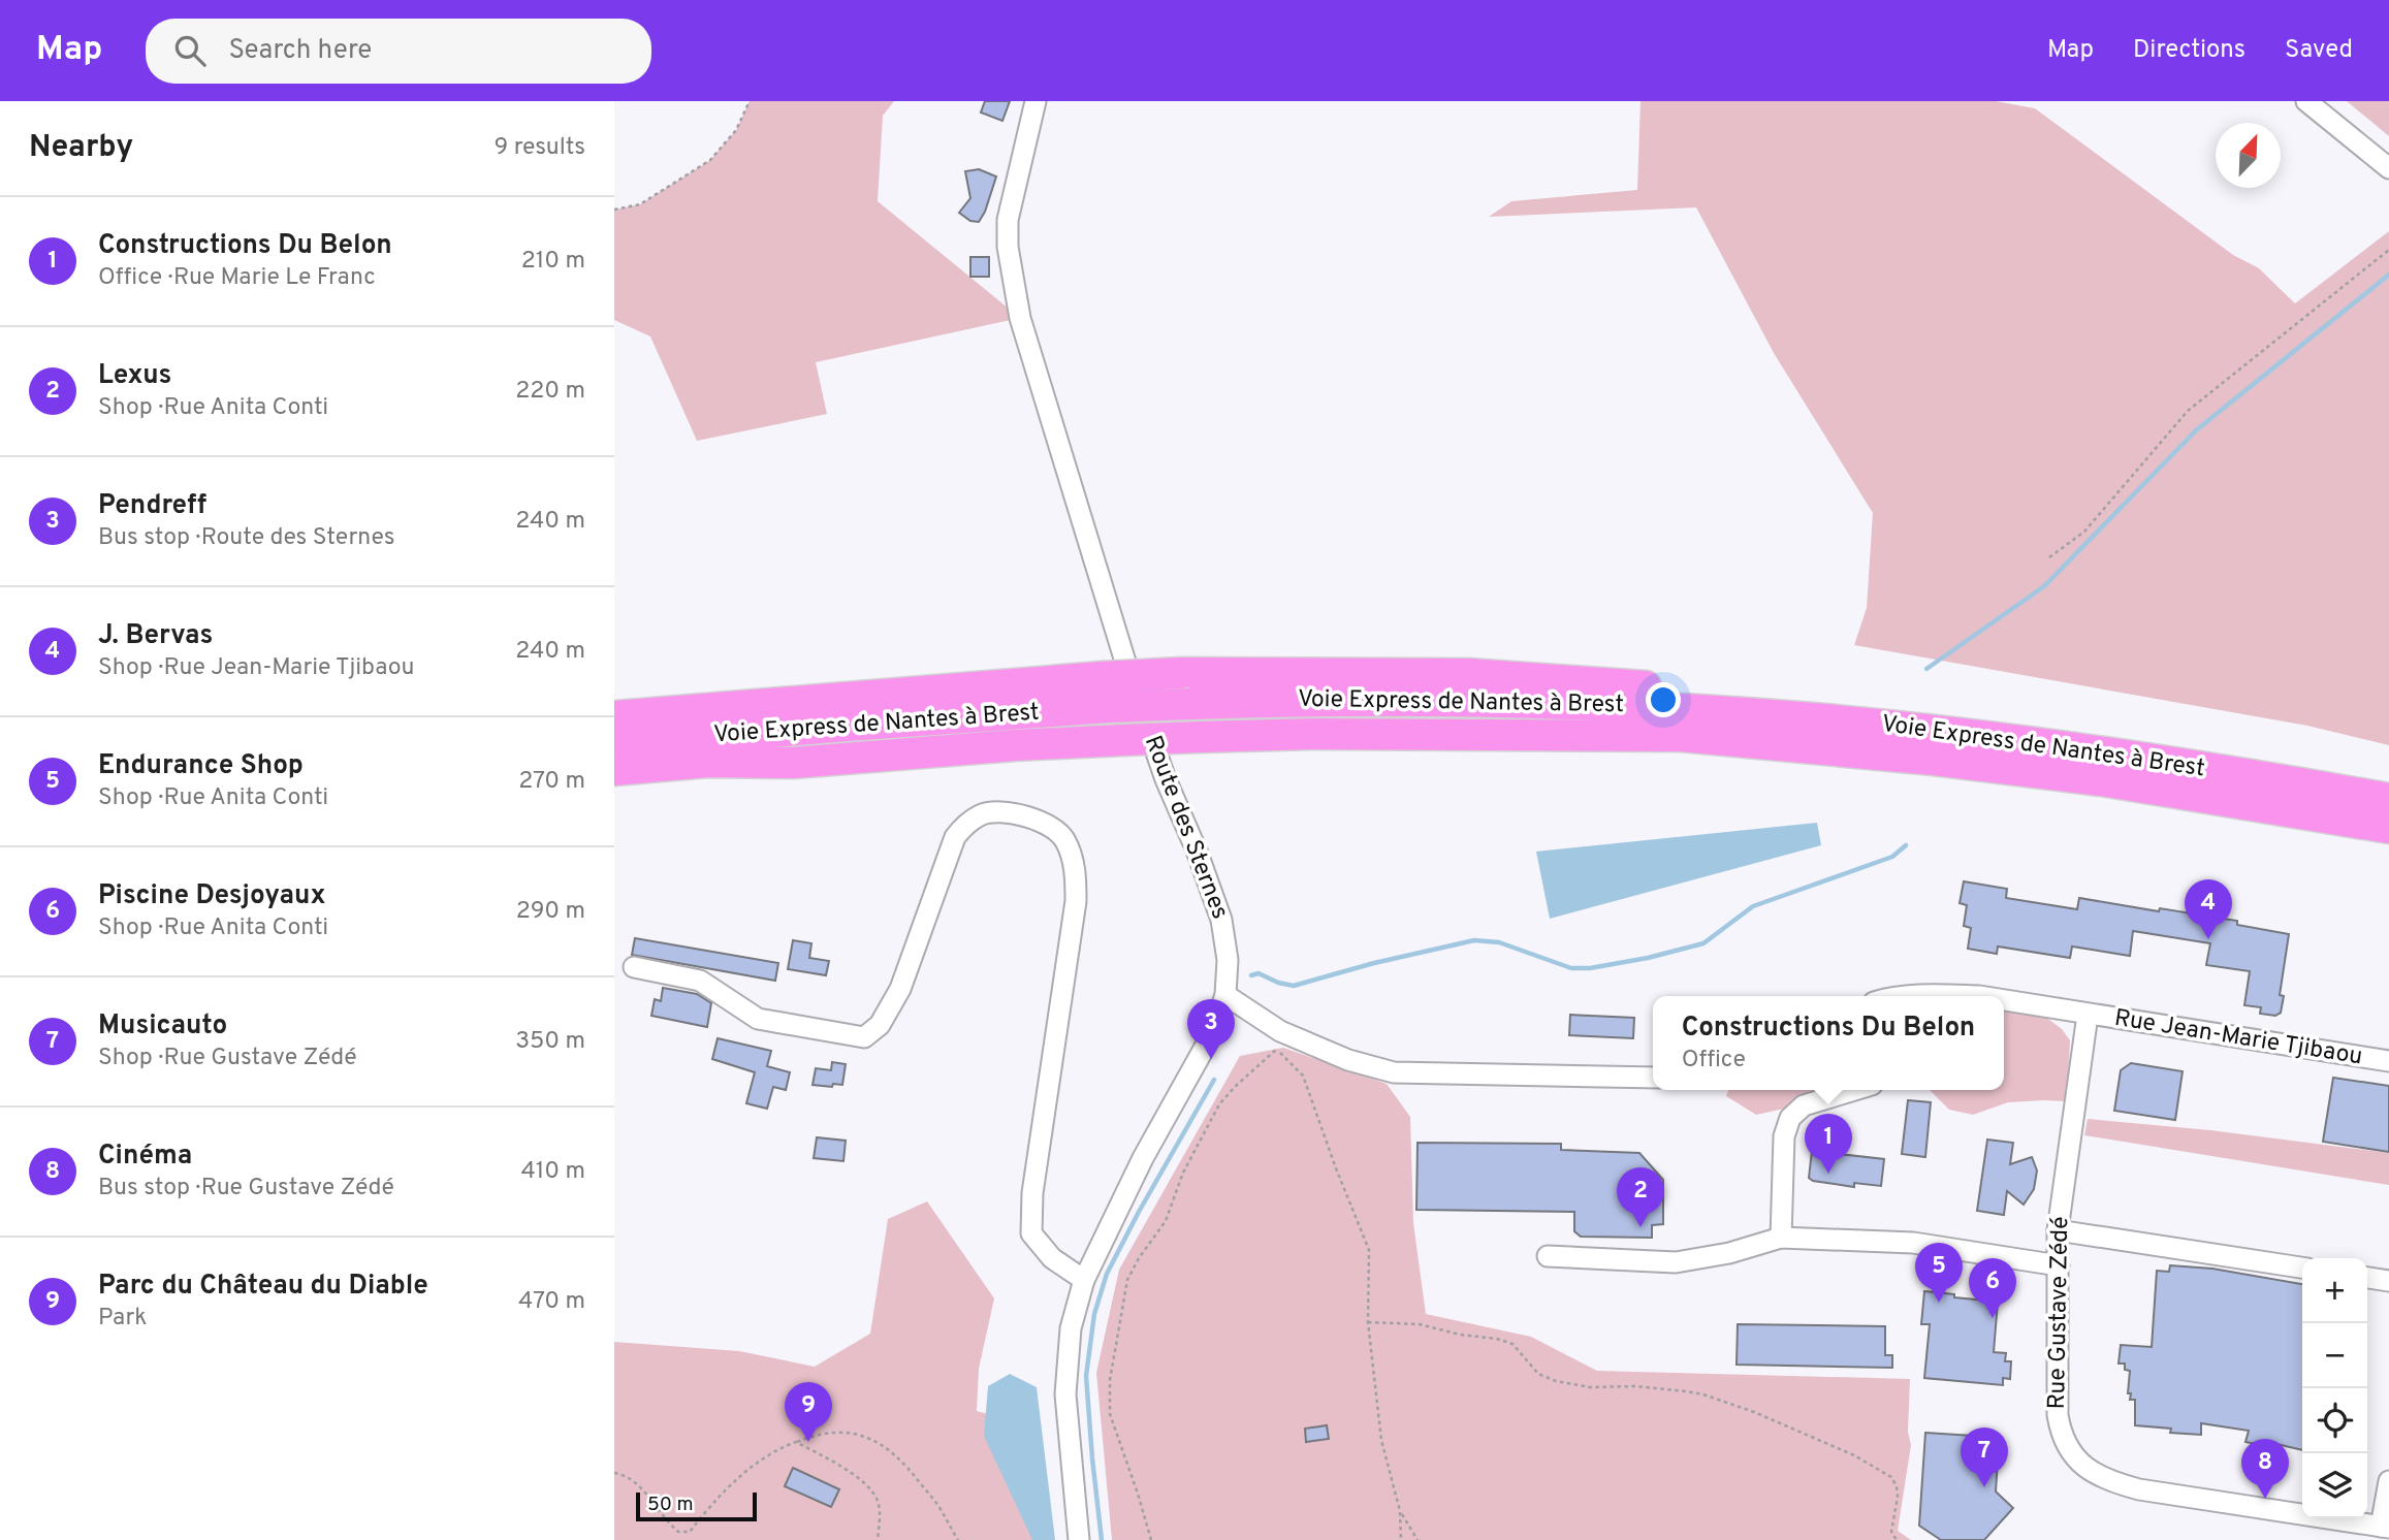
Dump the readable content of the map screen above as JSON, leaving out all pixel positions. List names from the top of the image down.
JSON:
{
  "streets": {
    "highway": ["Voie Express de Nantes à Brest"],
    "street": ["Route des Sternes", "Rue Jean-Marie Tjibaou", "Rue Gustave Zédé"]
  },
  "crossings": [
    ["Rue Jean-Marie Tjibaou", "Rue Gustave Zédé"]
  ],
  "scale_bar": "50 m",
  "north": "top right",
  "page": {
    "header": "Map",
    "search": "Search here",
    "nav": ["Map", "Directions", "Saved"],
    "heading": ["Nearby", "9 results"],
    "list": [
      {
        "mark": "1",
        "name": "Constructions Du Belon",
        "note": "Office · Rue Marie Le Franc",
        "value": "210 m"
      },
      {
        "mark": "2",
        "name": "Lexus",
        "note": "Shop · Rue Anita Conti",
        "value": "220 m"
      },
      {
        "mark": "3",
        "name": "Pendreff",
        "note": "Bus stop · Route des Sternes",
        "value": "240 m"
      },
      {
        "mark": "4",
        "name": "J. Bervas",
        "note": "Shop · Rue Jean-Marie Tjibaou",
        "value": "240 m"
      },
      {
        "mark": "5",
        "name": "Endurance Shop",
        "note": "Shop · Rue Anita Conti",
        "value": "270 m"
      },
      {
        "mark": "6",
        "name": "Piscine Desjoyaux",
        "note": "Shop · Rue Anita Conti",
        "value": "290 m"
      },
      {
        "mark": "7",
        "name": "Musicauto",
        "note": "Shop · Rue Gustave Zédé",
        "value": "350 m"
      },
      {
        "mark": "8",
        "name": "Cinéma",
        "note": "Bus stop · Rue Gustave Zédé",
        "value": "410 m"
      },
      {
        "mark": "9",
        "name": "Parc du Château du Diable",
        "note": "Park",
        "value": "470 m"
      }
    ],
    "pins": [
      "4",
      "3",
      "1",
      "2",
      "5",
      "6",
      "9",
      "7",
      "8"
    ],
    "popup": ["Constructions Du Belon", "Office"],
    "map_buttons": ["+", "−"],
    "scale": "50 m"
  }
}
